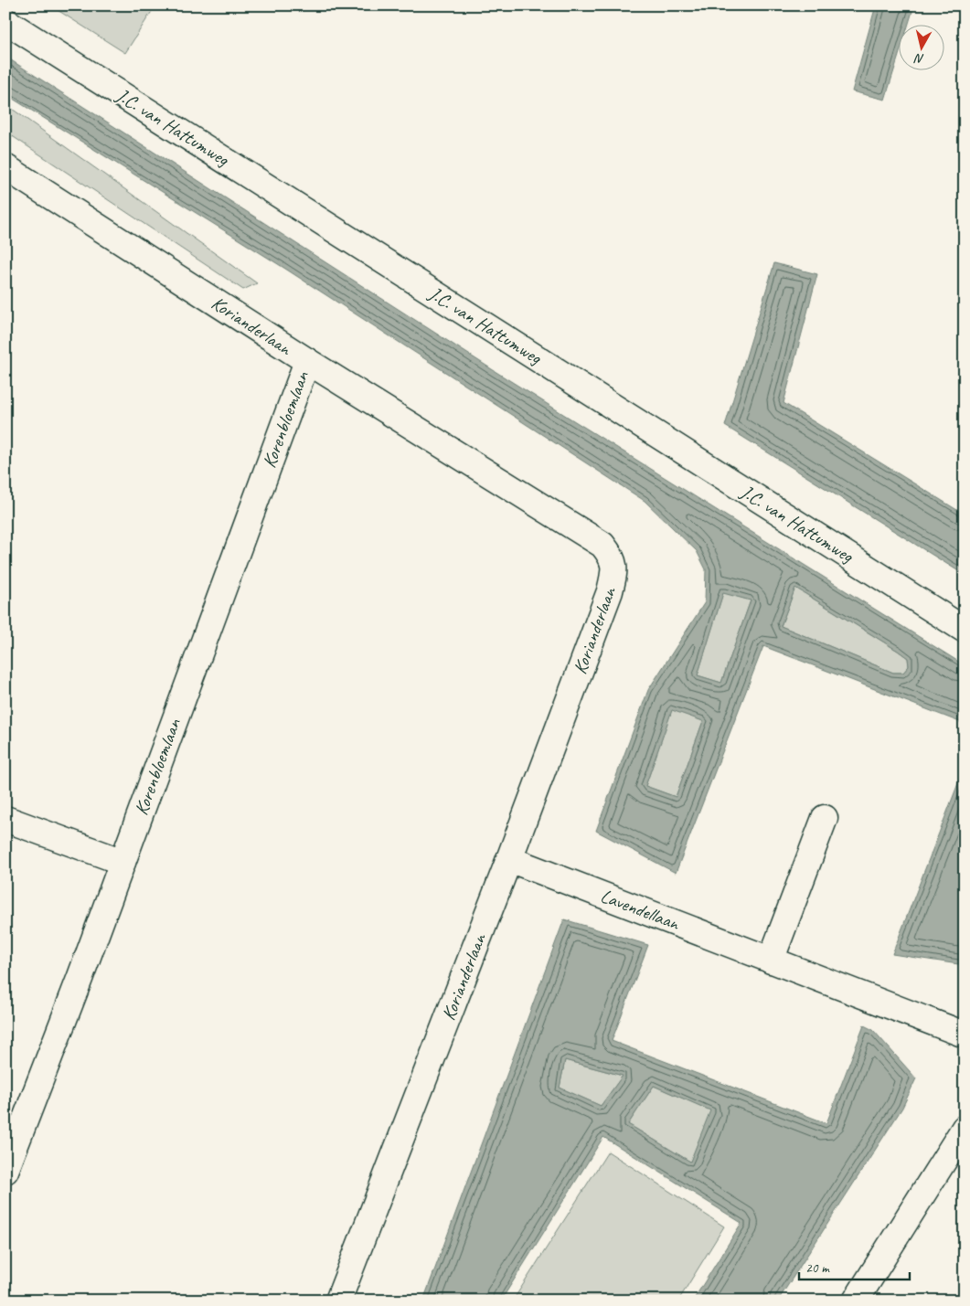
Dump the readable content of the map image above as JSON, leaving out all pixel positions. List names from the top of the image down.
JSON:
{
  "streets": {
    "street": [
      "J.C. van Hattumweg",
      "Korianderlaan",
      "Korenbloemlaan",
      "Lavendellaan"
    ]
  },
  "crossings": [
    ["Korianderlaan", "Korenbloemlaan"],
    ["Korianderlaan", "Lavendellaan"]
  ],
  "scale_bar": "20 m",
  "north": "bottom"
}
